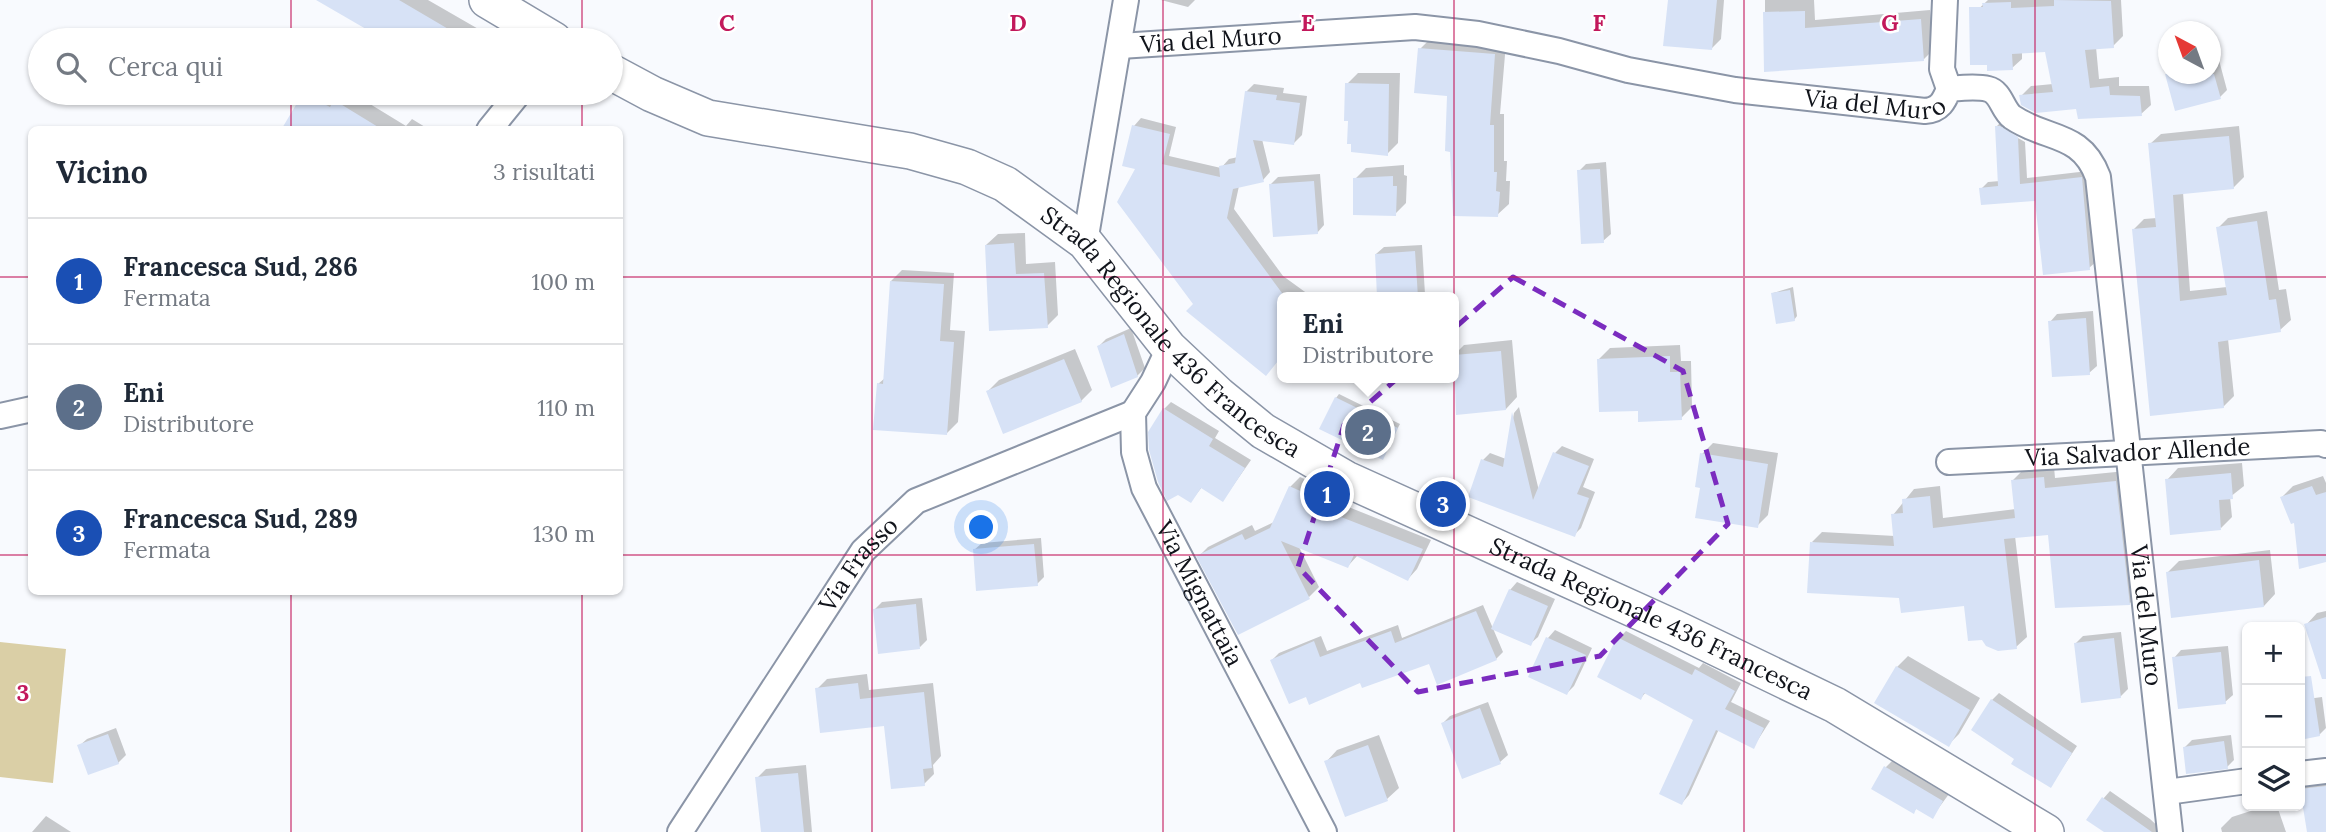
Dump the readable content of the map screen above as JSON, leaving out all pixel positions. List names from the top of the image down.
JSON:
{
  "streets": {
    "street": [
      "Via del Muro",
      "Strada Regionale 436 Francesca",
      "Via Salvador Allende",
      "Via Frasso",
      "Via Mignattaia"
    ]
  },
  "crossings": [
    ["Via del Muro", "Via Salvador Allende"],
    ["Via Frasso", "Via Mignattaia"]
  ],
  "north": "top left",
  "page": {
    "search": "Cerca qui",
    "heading": ["Vicino", "3 risultati"],
    "list": [
      {
        "mark": "1",
        "name": "Francesca Sud, 286",
        "note": "Fermata",
        "value": "100 m"
      },
      {
        "mark": "2",
        "name": "Eni",
        "note": "Distributore",
        "value": "110 m"
      },
      {
        "mark": "3",
        "name": "Francesca Sud, 289",
        "note": "Fermata",
        "value": "130 m"
      }
    ],
    "popup": ["Eni", "Distributore"],
    "pins": ["2", "1", "3"],
    "map_buttons": ["+", "−"]
  },
  "grid": {
    "columns": [
      "C",
      "D",
      "E",
      "F",
      "G"
    ],
    "rows": ["3"]
  }
}
